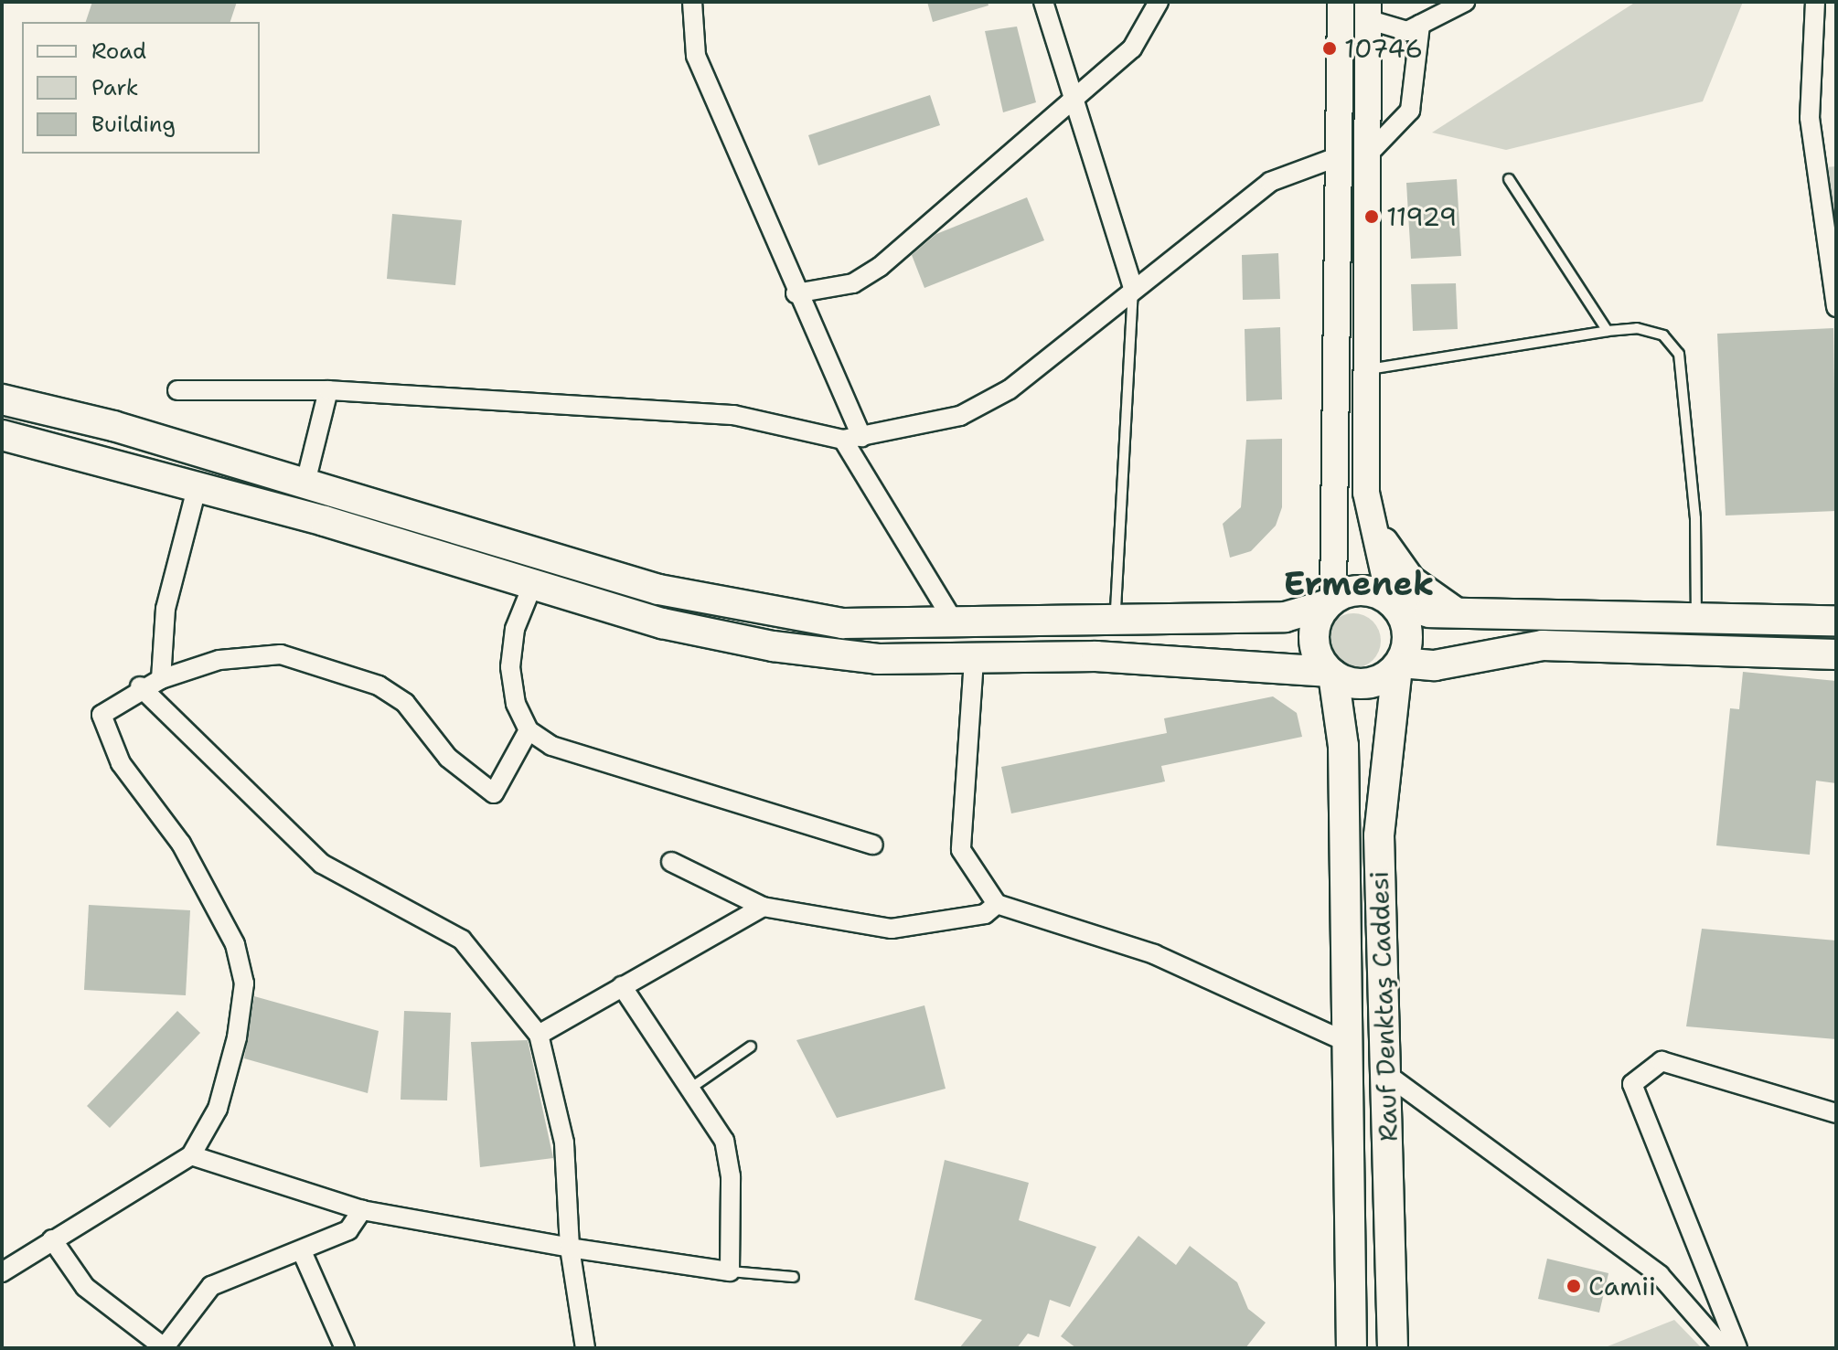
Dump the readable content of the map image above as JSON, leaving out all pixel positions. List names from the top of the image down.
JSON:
{
  "streets": {
    "main road": ["Rauf Denktaş Caddesi"]
  },
  "districts": ["Ermenek"],
  "places": ["10746", "11929", "Camii"],
  "legend": ["Road", "Park", "Building"]
}
